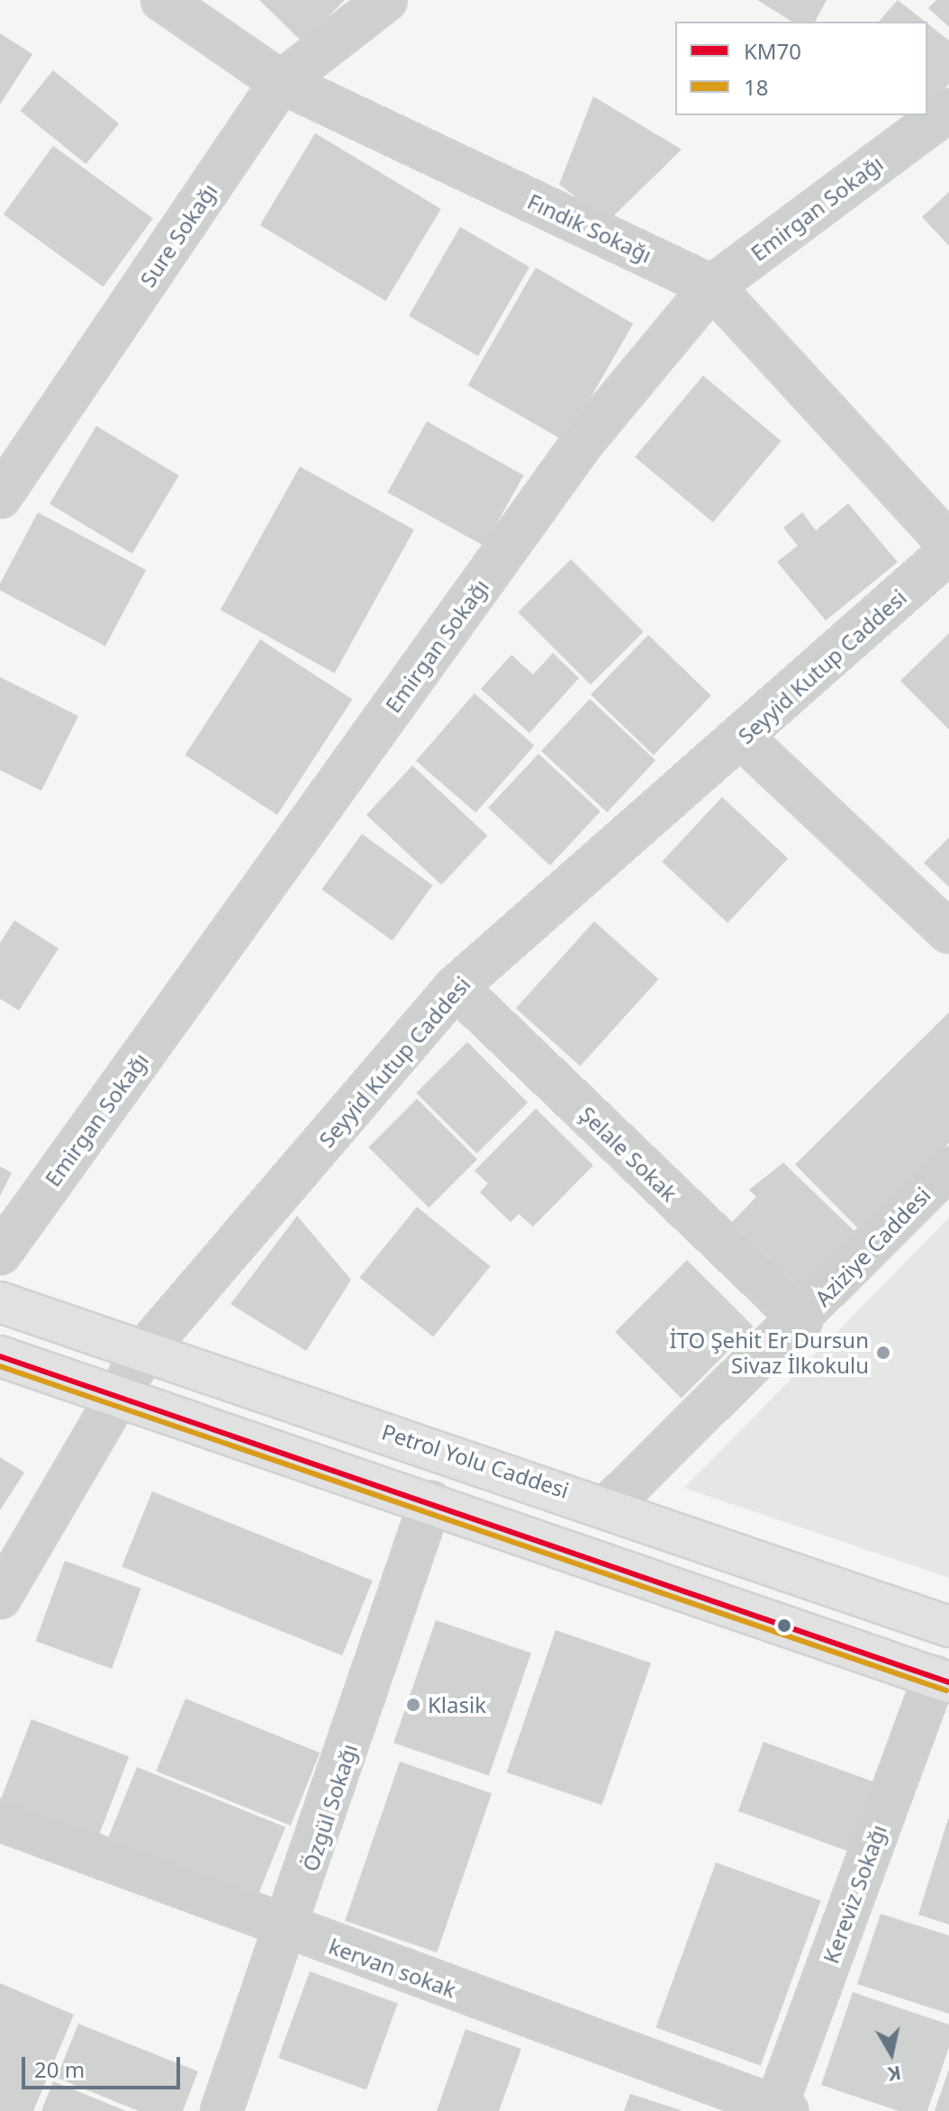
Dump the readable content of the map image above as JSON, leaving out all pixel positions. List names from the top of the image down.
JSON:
{
  "streets": {
    "main road": ["Petrol Yolu Caddesi"],
    "street": [
      "Emirgan Sokağı",
      "Fındık Sokağı",
      "Sure Sokağı",
      "Seyyid Kutup Caddesi",
      "Şelale Sokak",
      "Aziziye Caddesi",
      "Özgül Sokağı",
      "Kereviz Sokağı",
      "kervan sokak"
    ]
  },
  "crossings": [
    ["Emirgan Sokağı", "Fındık Sokağı"],
    ["Fındık Sokağı", "Sure Sokağı"],
    ["Seyyid Kutup Caddesi", "Şelale Sokak"],
    ["Seyyid Kutup Caddesi", "Petrol Yolu Caddesi"],
    ["Şelale Sokak", "Aziziye Caddesi"],
    ["Aziziye Caddesi", "Petrol Yolu Caddesi"],
    ["Özgül Sokağı", "kervan sokak"],
    ["Kereviz Sokağı", "kervan sokak"]
  ],
  "places": ["İTO Şehit Er Dursun Sivaz İlkokulu", "Klasik"],
  "lines": ["transit line KM70", "transit line 18"],
  "legend": ["KM70", "18"],
  "scale_bar": "20 m",
  "north": "bottom"
}
